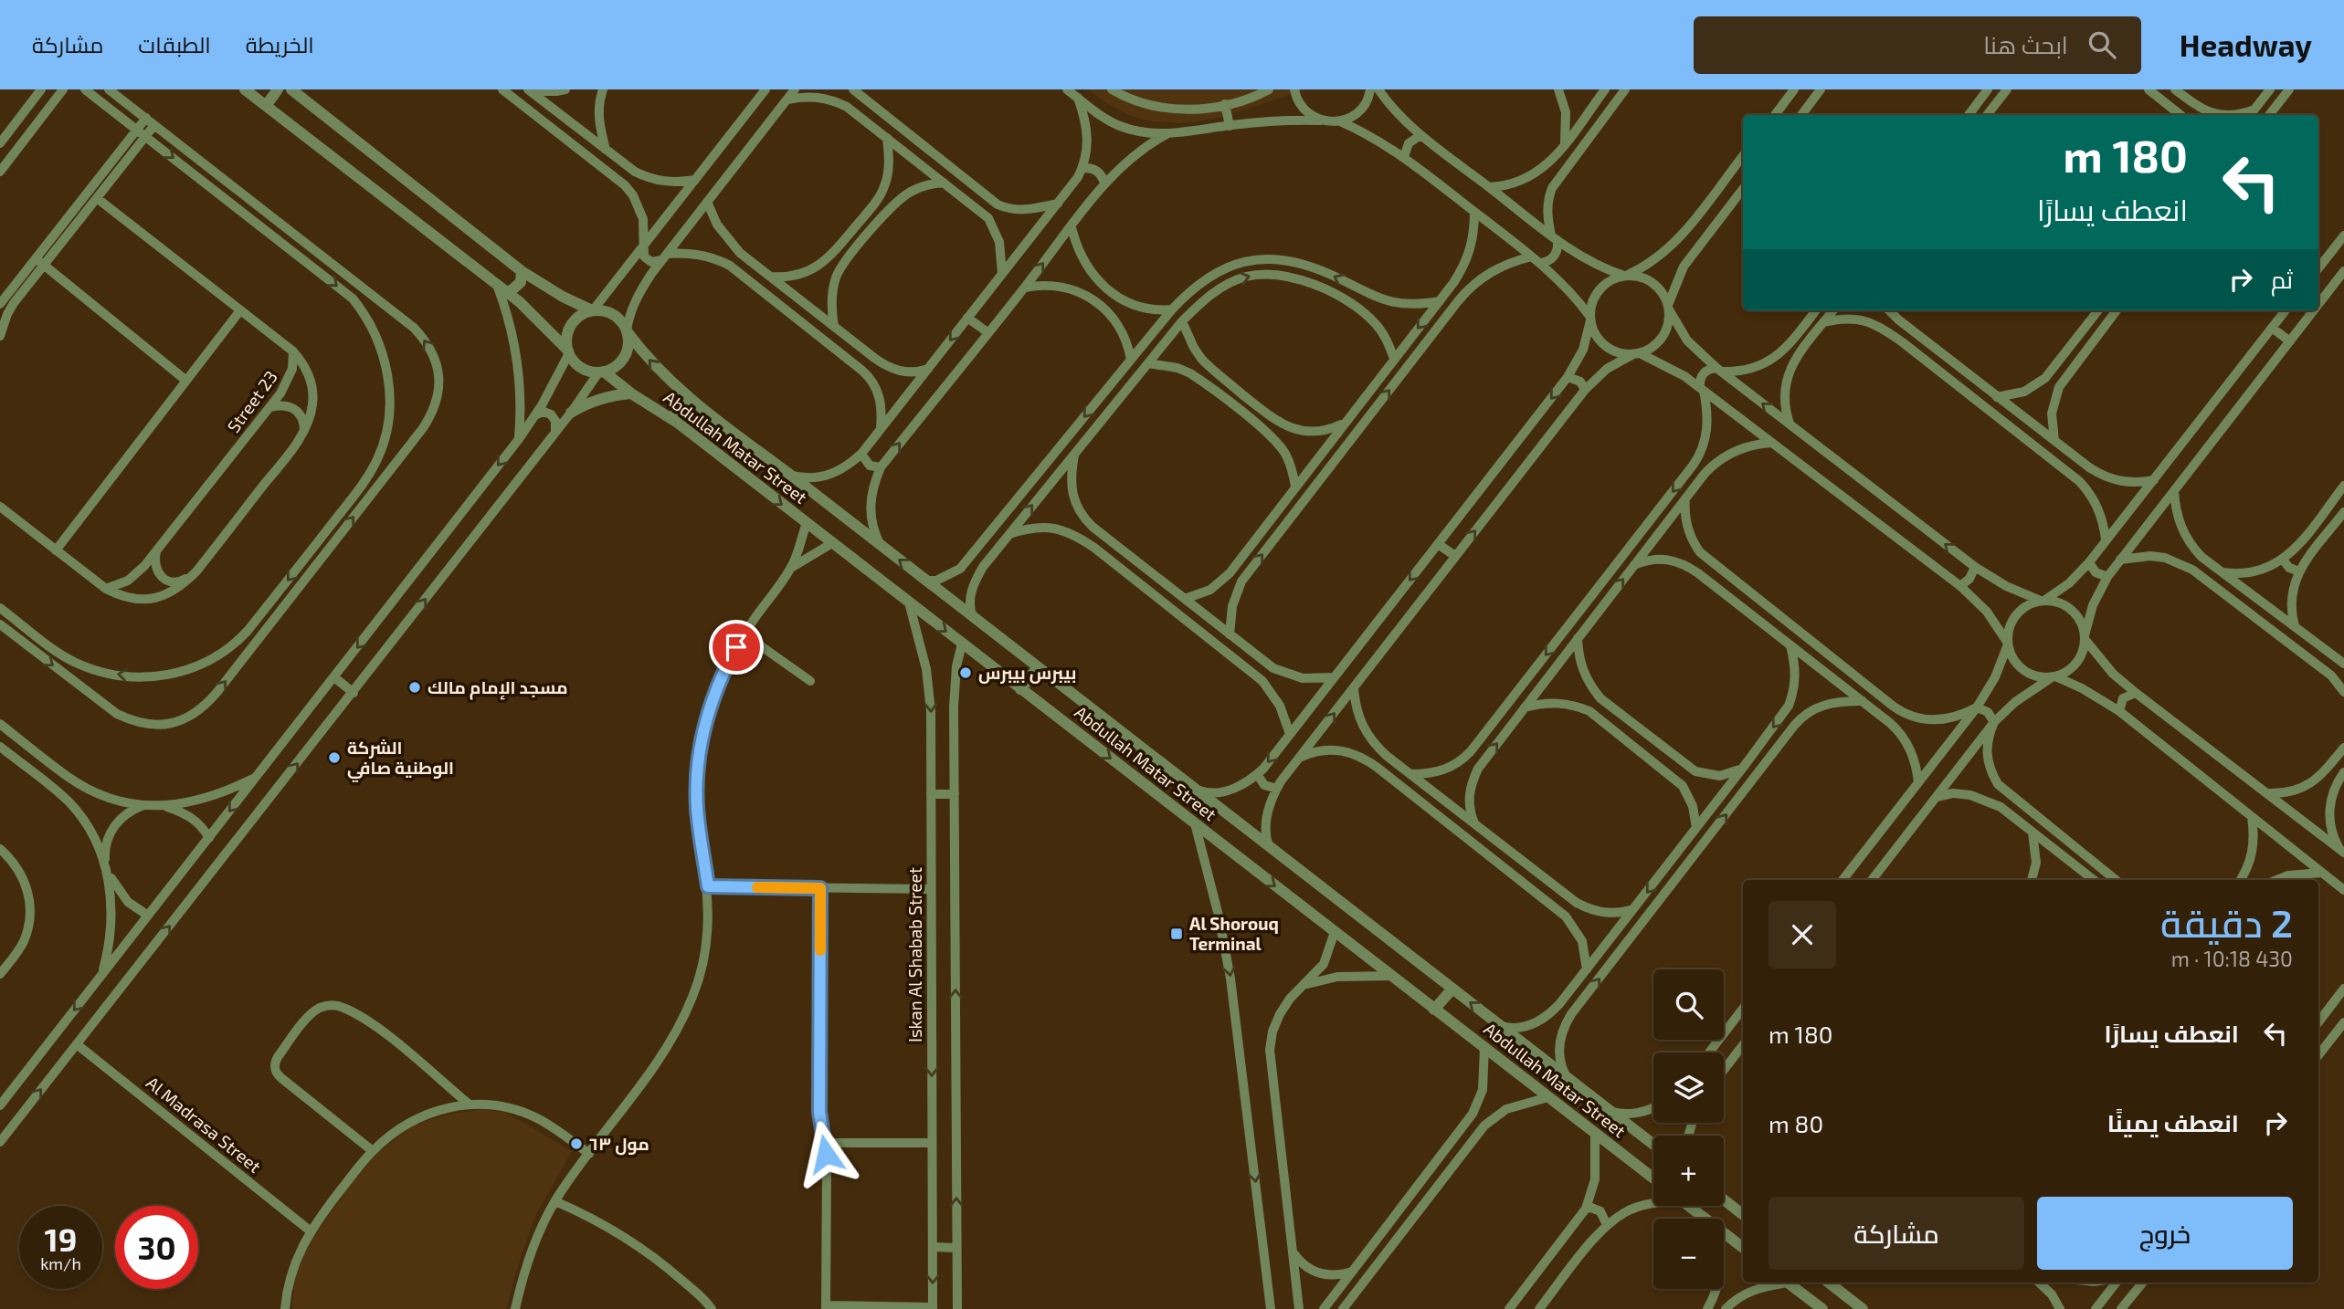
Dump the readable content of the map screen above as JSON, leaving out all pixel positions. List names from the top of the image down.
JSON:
{
  "streets": {
    "street": [
      "Street 23",
      "Abdullah Matar Street",
      "Iskan Al Shabab Street",
      "Al Madrasa Street"
    ]
  },
  "crossings": [
    ["Abdullah Matar Street", "Iskan Al Shabab Street"]
  ],
  "places": {
    "other": [
      "بيبرس بيبرس",
      "مسجد الإمام مالك",
      "الشركة الوطنية صافي",
      "مول ٦٣"
    ],
    "transit": ["Al Shorouq Terminal"]
  },
  "page": {
    "header": "Headway",
    "search": "ابحث هنا",
    "nav": ["الخريطة", "الطبقات", "مشاركة"],
    "turn": ["180 m", "انعطف يسارًا"],
    "then": "ثم",
    "heading": ["2 دقيقة", "430 m · 10:18"],
    "map_buttons": ["+", "−"],
    "list": [
      {
        "name": "انعطف يسارًا",
        "value": "180 m"
      },
      {
        "name": "انعطف يمينًا",
        "value": "80 m"
      }
    ],
    "buttons": ["خروج", "مشاركة"],
    "speed": "19 km/h",
    "limit": "30"
  }
}
